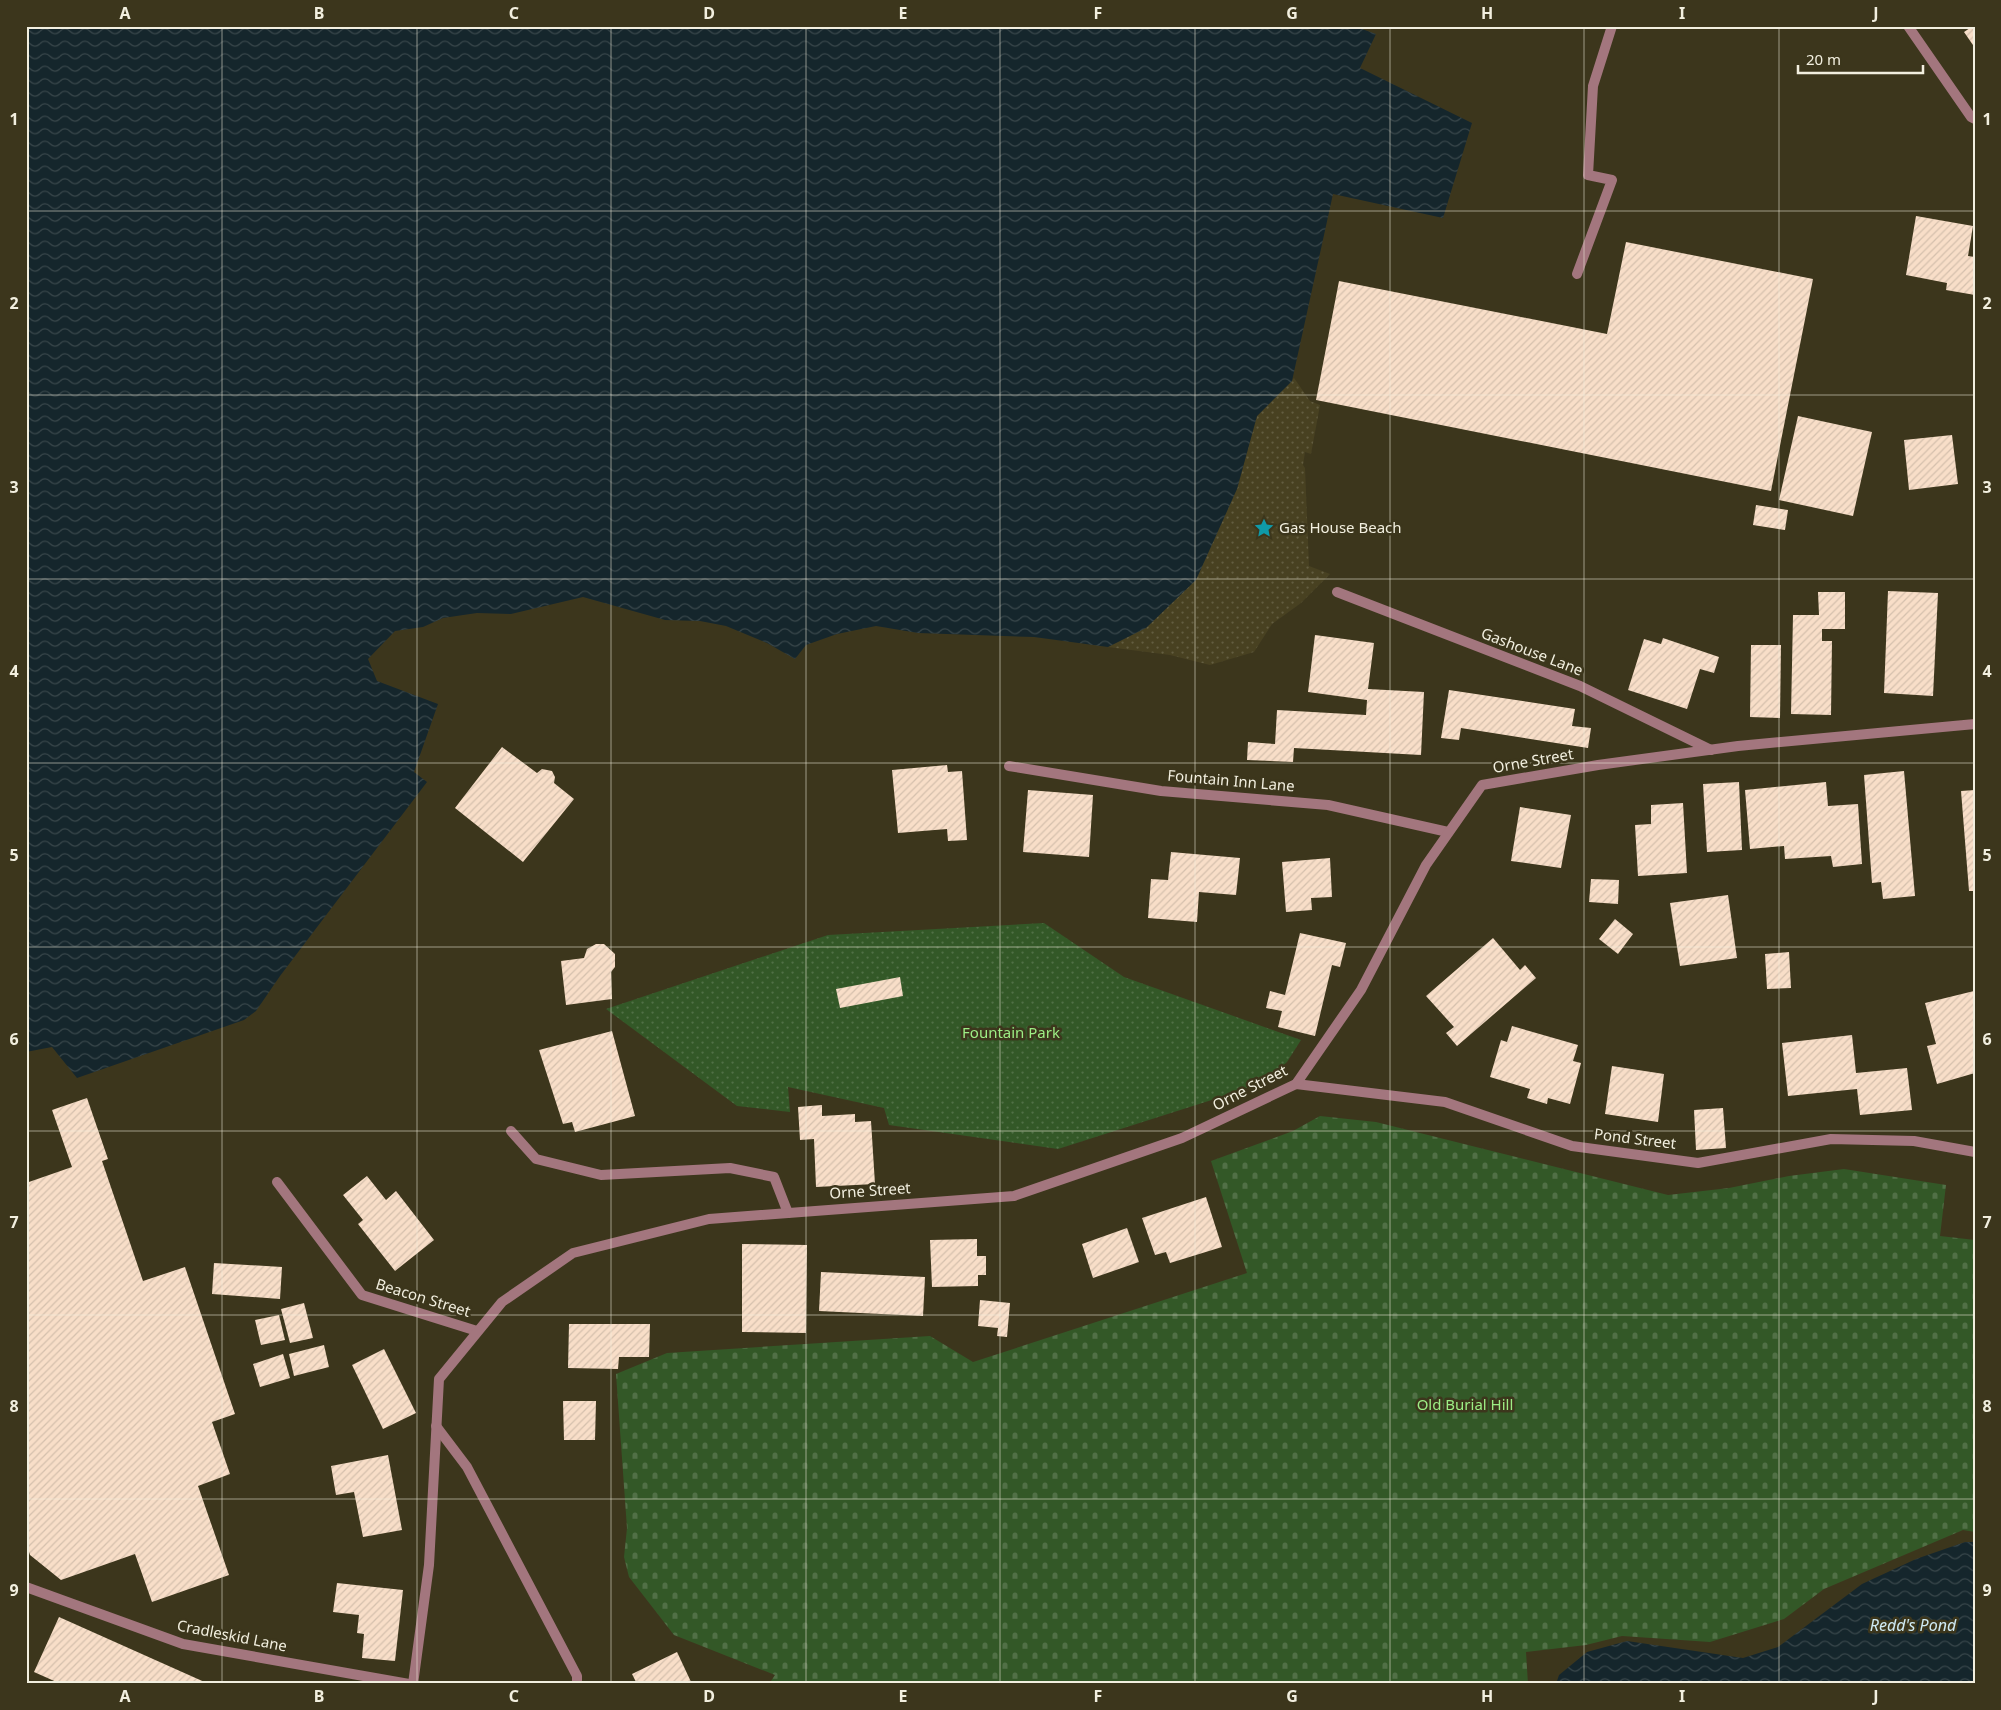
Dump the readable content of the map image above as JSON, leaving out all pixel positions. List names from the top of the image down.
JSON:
{
  "streets": {
    "street": [
      "Gashouse Lane",
      "Orne Street",
      "Fountain Inn Lane",
      "Pond Street",
      "Beacon Street",
      "Cradleskid Lane"
    ]
  },
  "crossings": [
    ["Gashouse Lane", "Orne Street"],
    ["Orne Street", "Fountain Inn Lane"],
    ["Orne Street", "Pond Street"],
    ["Orne Street", "Beacon Street"],
    ["Beacon Street", "Cradleskid Lane"]
  ],
  "water": ["Redd's Pond"],
  "parks": ["Fountain Park", "Old Burial Hill"],
  "places": {
    "place": ["Gas House Beach"]
  },
  "scale_bar": "20 m",
  "grid": {
    "columns": [
      "A",
      "B",
      "C",
      "D",
      "E",
      "F",
      "G",
      "H",
      "I",
      "J"
    ],
    "rows": [
      "1",
      "2",
      "3",
      "4",
      "5",
      "6",
      "7",
      "8",
      "9"
    ]
  }
}
